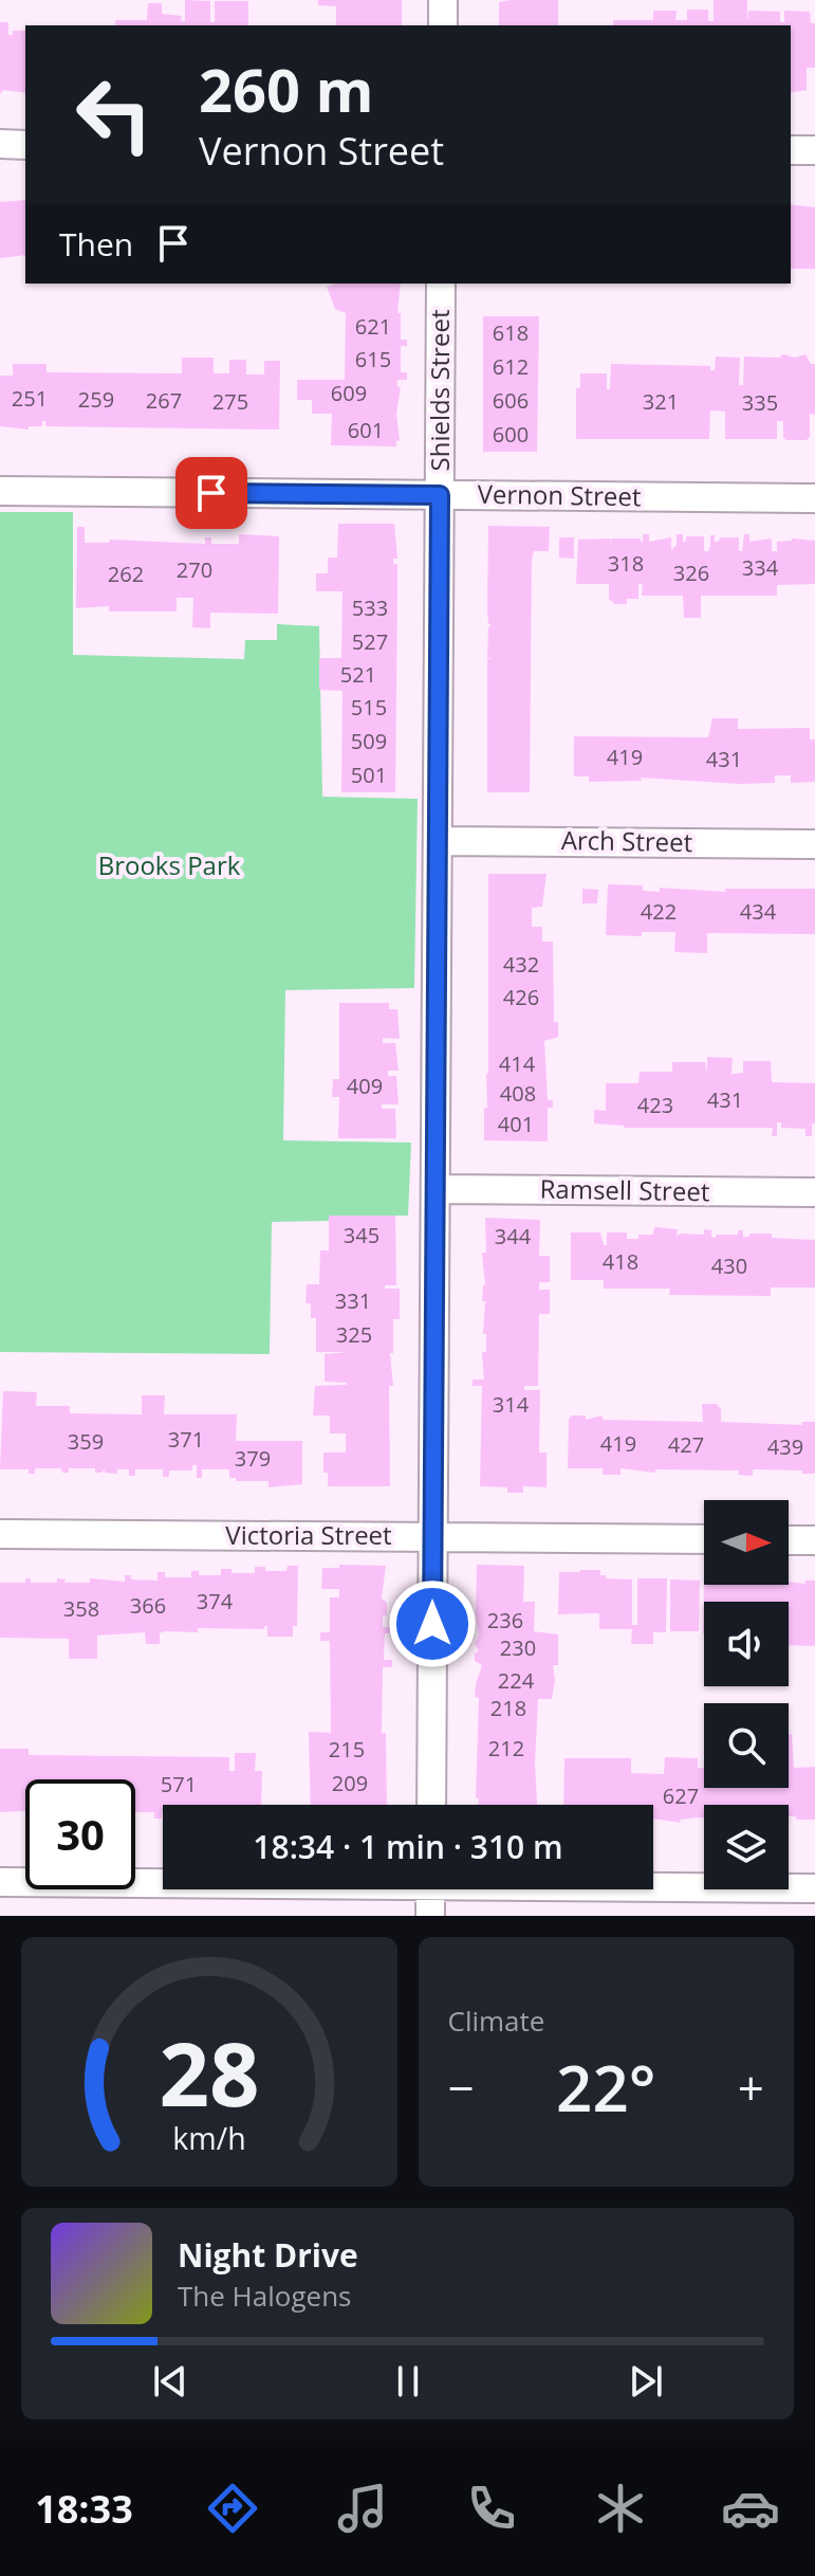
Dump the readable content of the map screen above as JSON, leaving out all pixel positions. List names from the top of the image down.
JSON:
{
  "streets": {
    "street": [
      "Shields Street",
      "Vernon Street",
      "Arch Street",
      "Ramsell Street",
      "Victoria Street"
    ]
  },
  "crossings": [
    ["Shields Street", "Vernon Street"],
    ["Shields Street", "Arch Street"],
    ["Shields Street", "Ramsell Street"],
    ["Shields Street", "Victoria Street"]
  ],
  "parks": ["Brooks Park"],
  "house_numbers": [
    "621",
    "618",
    "615",
    "612",
    "609",
    "251",
    "259",
    "267",
    "606",
    "275",
    "321",
    "335",
    "601",
    "600",
    "318",
    "334",
    "270",
    "326",
    "262",
    "533",
    "527",
    "521",
    "515",
    "509",
    "419",
    "431",
    "501",
    "422",
    "434",
    "432",
    "426",
    "414",
    "409",
    "408",
    "431",
    "423",
    "401",
    "345",
    "344",
    "418",
    "430",
    "331",
    "325",
    "314",
    "371",
    "359",
    "419",
    "427",
    "439",
    "379",
    "374",
    "366",
    "358",
    "236",
    "230",
    "224",
    "218",
    "212",
    "215",
    "209",
    "571",
    "627"
  ],
  "north": "right",
  "page": {
    "turn": ["260 m", "Vernon Street"],
    "then": "Then",
    "limit": "30",
    "trip": "18:34 · 1 min · 310 m",
    "tile": "Climate",
    "heat": ["−", "22°", "+"],
    "song": ["Night Drive", "The Halogens"],
    "tabs": "18:33",
    "gauge": ["28", "km/h"]
  }
}
